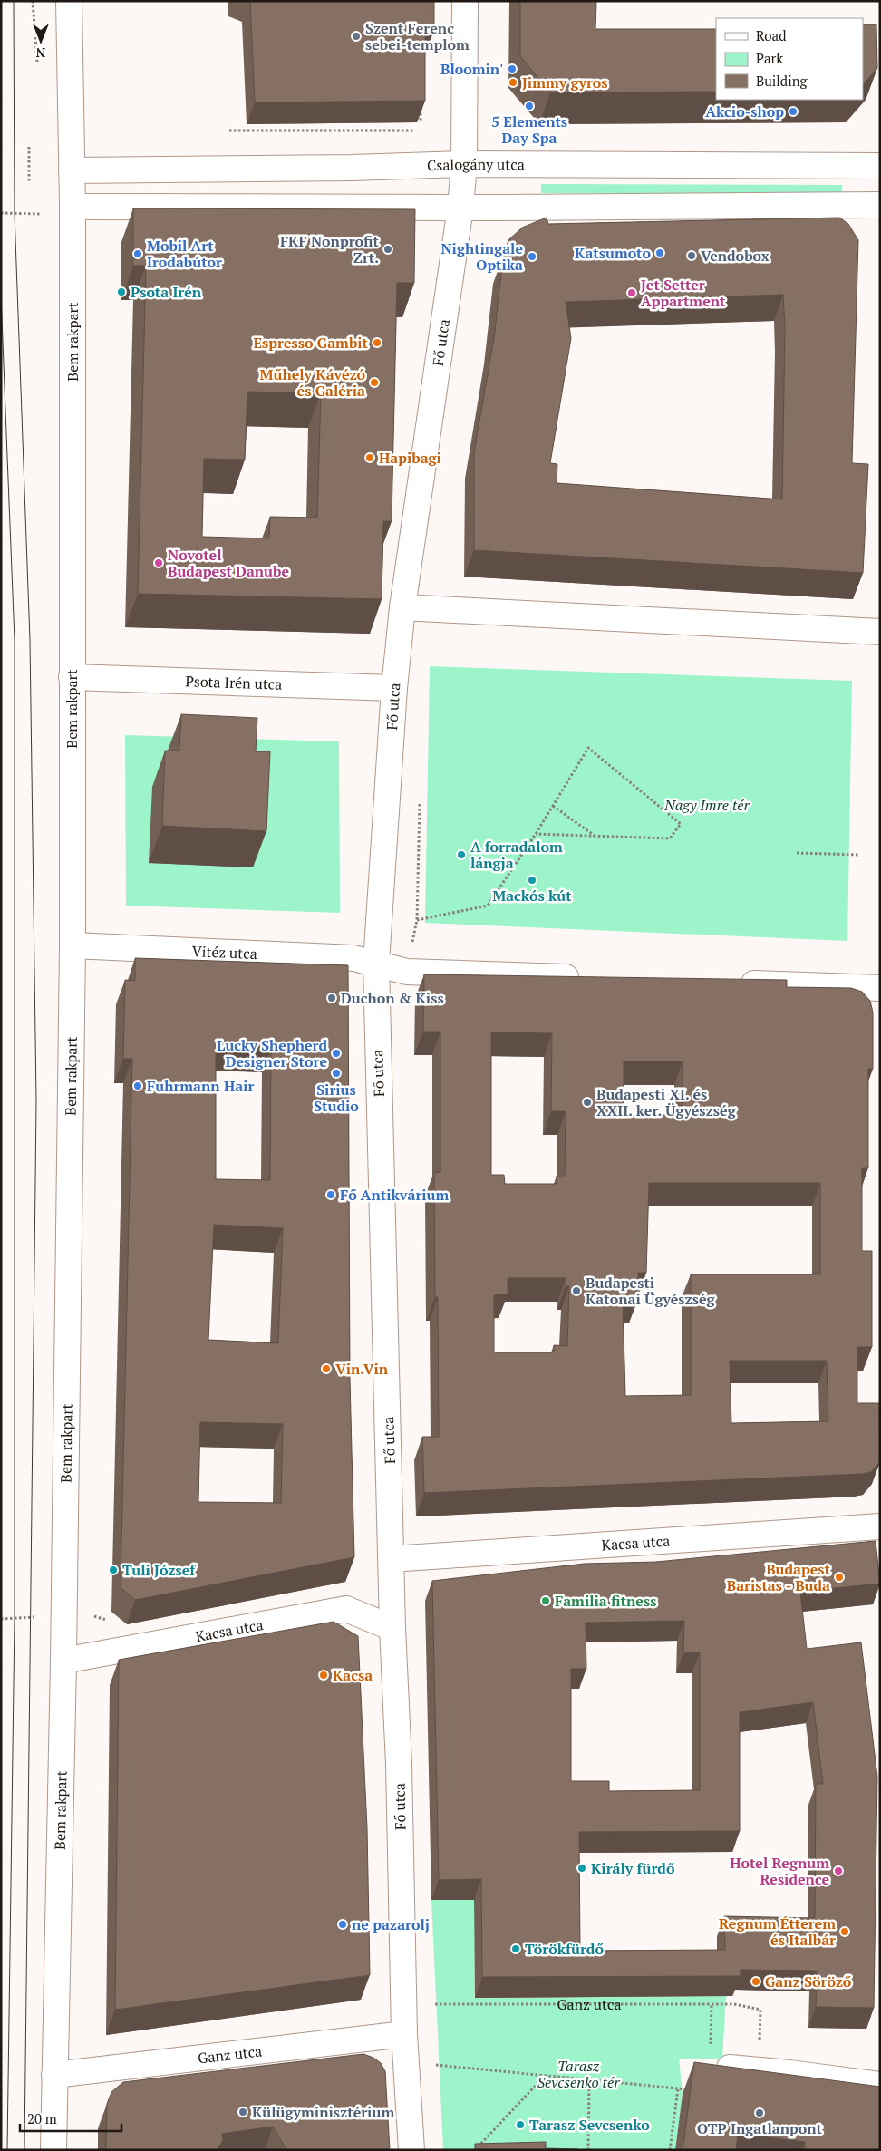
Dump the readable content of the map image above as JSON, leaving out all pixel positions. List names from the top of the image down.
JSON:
{
  "streets": {
    "street": [
      "Csalogány utca",
      "Bem rakpart",
      "Fő utca",
      "Psota Irén utca",
      "Vitéz utca",
      "Kacsa utca",
      "Ganz utca"
    ]
  },
  "crossings": [
    ["Csalogány utca", "Bem rakpart"],
    ["Csalogány utca", "Fő utca"],
    ["Bem rakpart", "Psota Irén utca"],
    ["Bem rakpart", "Vitéz utca"],
    ["Bem rakpart", "Kacsa utca"],
    ["Bem rakpart", "Ganz utca"],
    ["Fő utca", "Psota Irén utca"],
    ["Fő utca", "Vitéz utca"],
    ["Fő utca", "Kacsa utca"],
    ["Fő utca", "Ganz utca"]
  ],
  "parks": ["Nagy Imre tér", "Tarasz Sevcsenko tér"],
  "places": [
    "Szent Ferenc sebei-templom",
    "Bloomin'",
    "Jimmy gyros",
    "5 Elements Day Spa",
    "Akcio-shop",
    "FKF Nonprofit Zrt.",
    "Katsumoto",
    "Mobil Art Irodabútor",
    "Vendobox",
    "Nightingale Optika",
    "Psota Irén",
    "Jet Setter Appartment",
    "Espresso Gambit",
    "Műhely Kávézó és Galéria",
    "Hapibagi",
    "Novotel Budapest Danube",
    "A forradalom lángja",
    "Mackós kút",
    "Duchon & Kiss",
    "Lucky Shepherd Designer Store",
    "Sirius Studio",
    "Fuhrmann Hair",
    "Budapesti XI. és XXII. ker. Ügyészség",
    "Fő Antikvárium",
    "Budapesti Katonai Ügyészség",
    "Vin.Vin",
    "Tuli József",
    "Budapest Baristas - Buda",
    "Familia fitness",
    "Kacsa",
    "Király fürdő",
    "Hotel Regnum Residence",
    "ne pazarolj",
    "Regnum Étterem és Italbár",
    "Törökfürdő",
    "Ganz Söröző",
    "Külügyminisztérium",
    "OTP Ingatlanpont",
    "Tarasz Sevcsenko"
  ],
  "legend": ["Road", "Park", "Building"],
  "scale_bar": "20 m",
  "north": "bottom"
}
